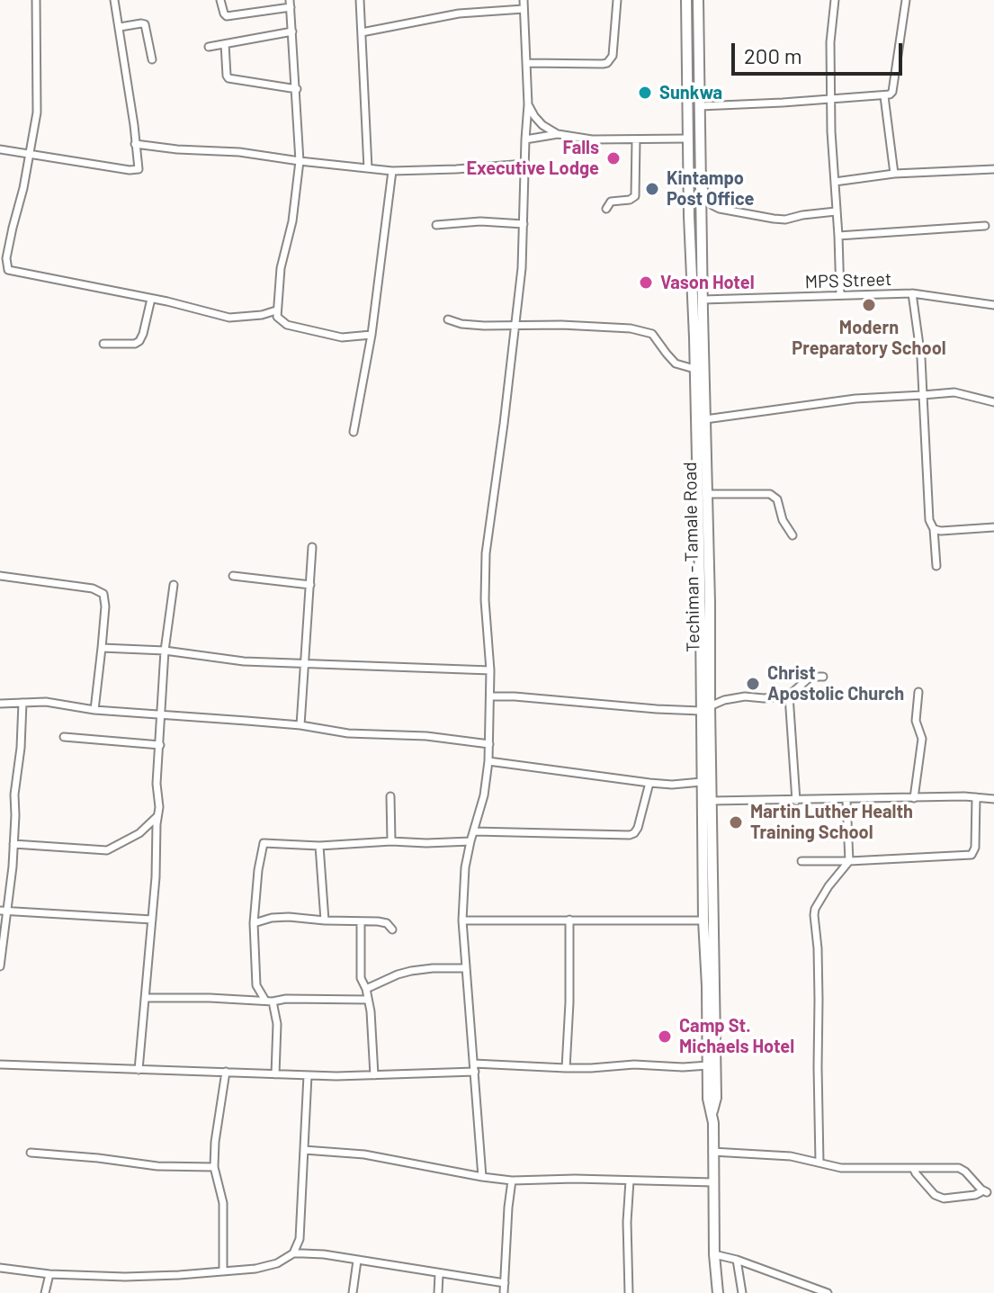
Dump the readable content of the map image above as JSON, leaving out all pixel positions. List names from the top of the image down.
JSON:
{
  "streets": {
    "highway": ["Techiman - Tamale Road"],
    "street": ["MPS Street"]
  },
  "crossings": [
    ["MPS Street", "Techiman - Tamale Road"]
  ],
  "places": [
    "Sunkwa",
    "Falls Executive Lodge",
    "Kintampo Post Office",
    "Vason Hotel",
    "Modern Preparatory School",
    "Christ Apostolic Church",
    "Martin Luther Health Training School",
    "Camp St. Michaels Hotel"
  ],
  "scale_bar": "200 m"
}
